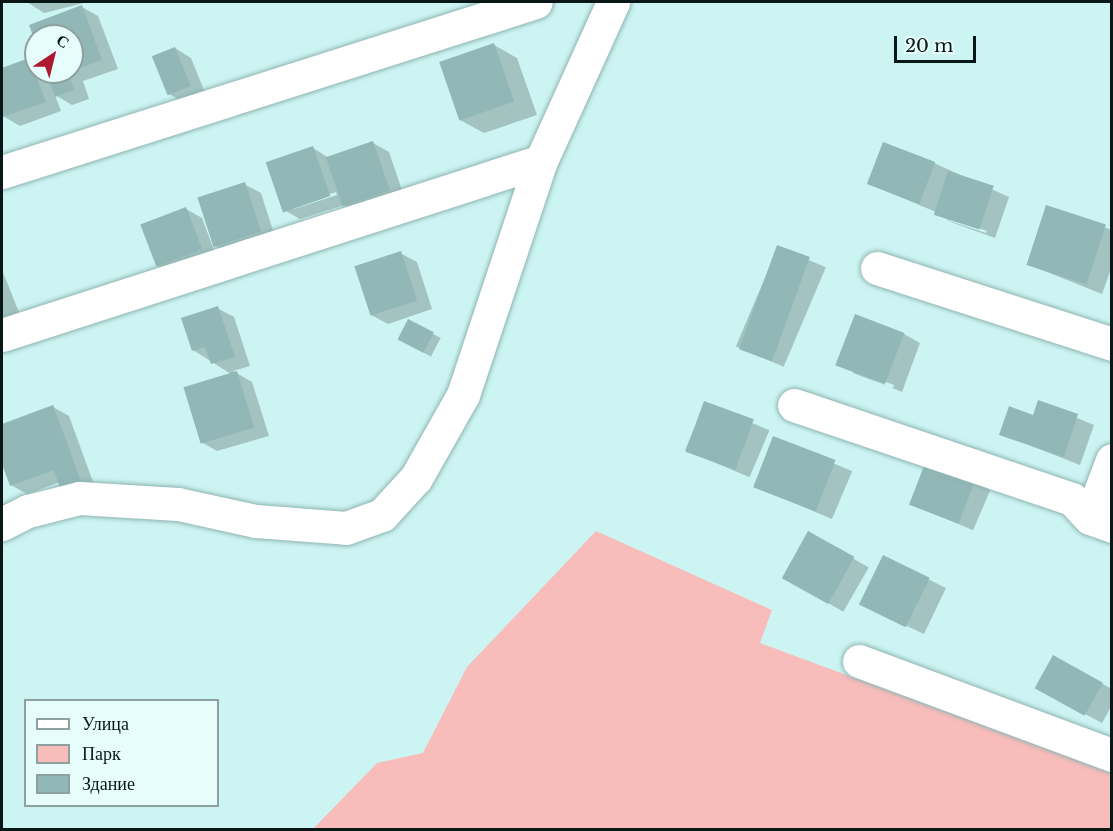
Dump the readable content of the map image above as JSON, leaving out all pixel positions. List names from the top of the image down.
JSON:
{
  "legend": ["Улица", "Парк", "Здание"],
  "scale_bar": "20 m",
  "north": "top right"
}
